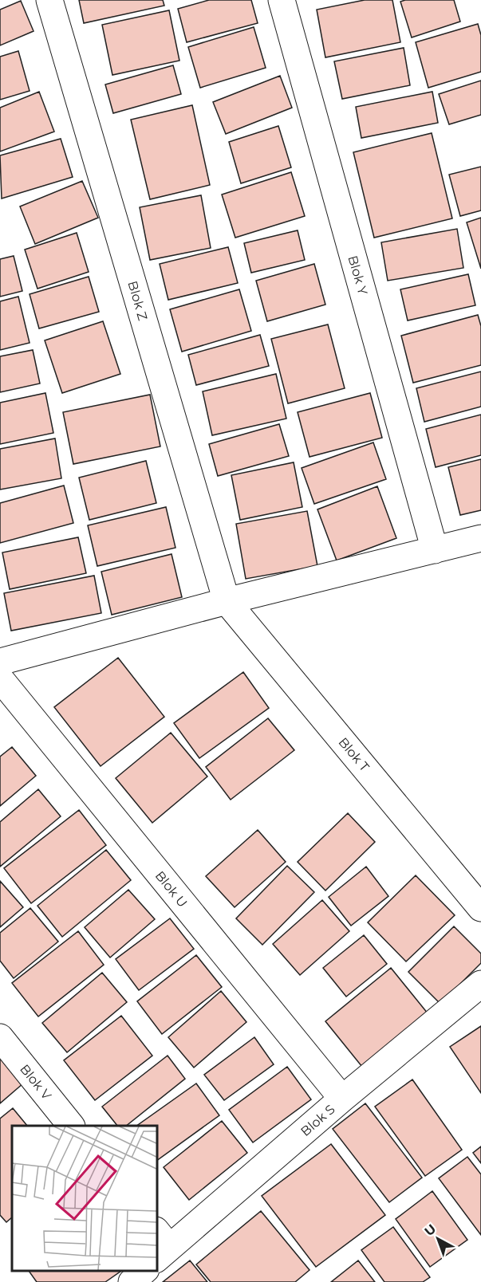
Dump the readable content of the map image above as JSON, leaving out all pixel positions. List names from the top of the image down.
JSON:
{
  "streets": {
    "street": [
      "Blok Y",
      "Blok Z",
      "Blok T",
      "Blok U",
      "Blok V",
      "Blok S"
    ]
  },
  "crossings": [
    ["Blok Z", "Blok T"],
    ["Blok U", "Blok S"]
  ],
  "north": "top left"
}
